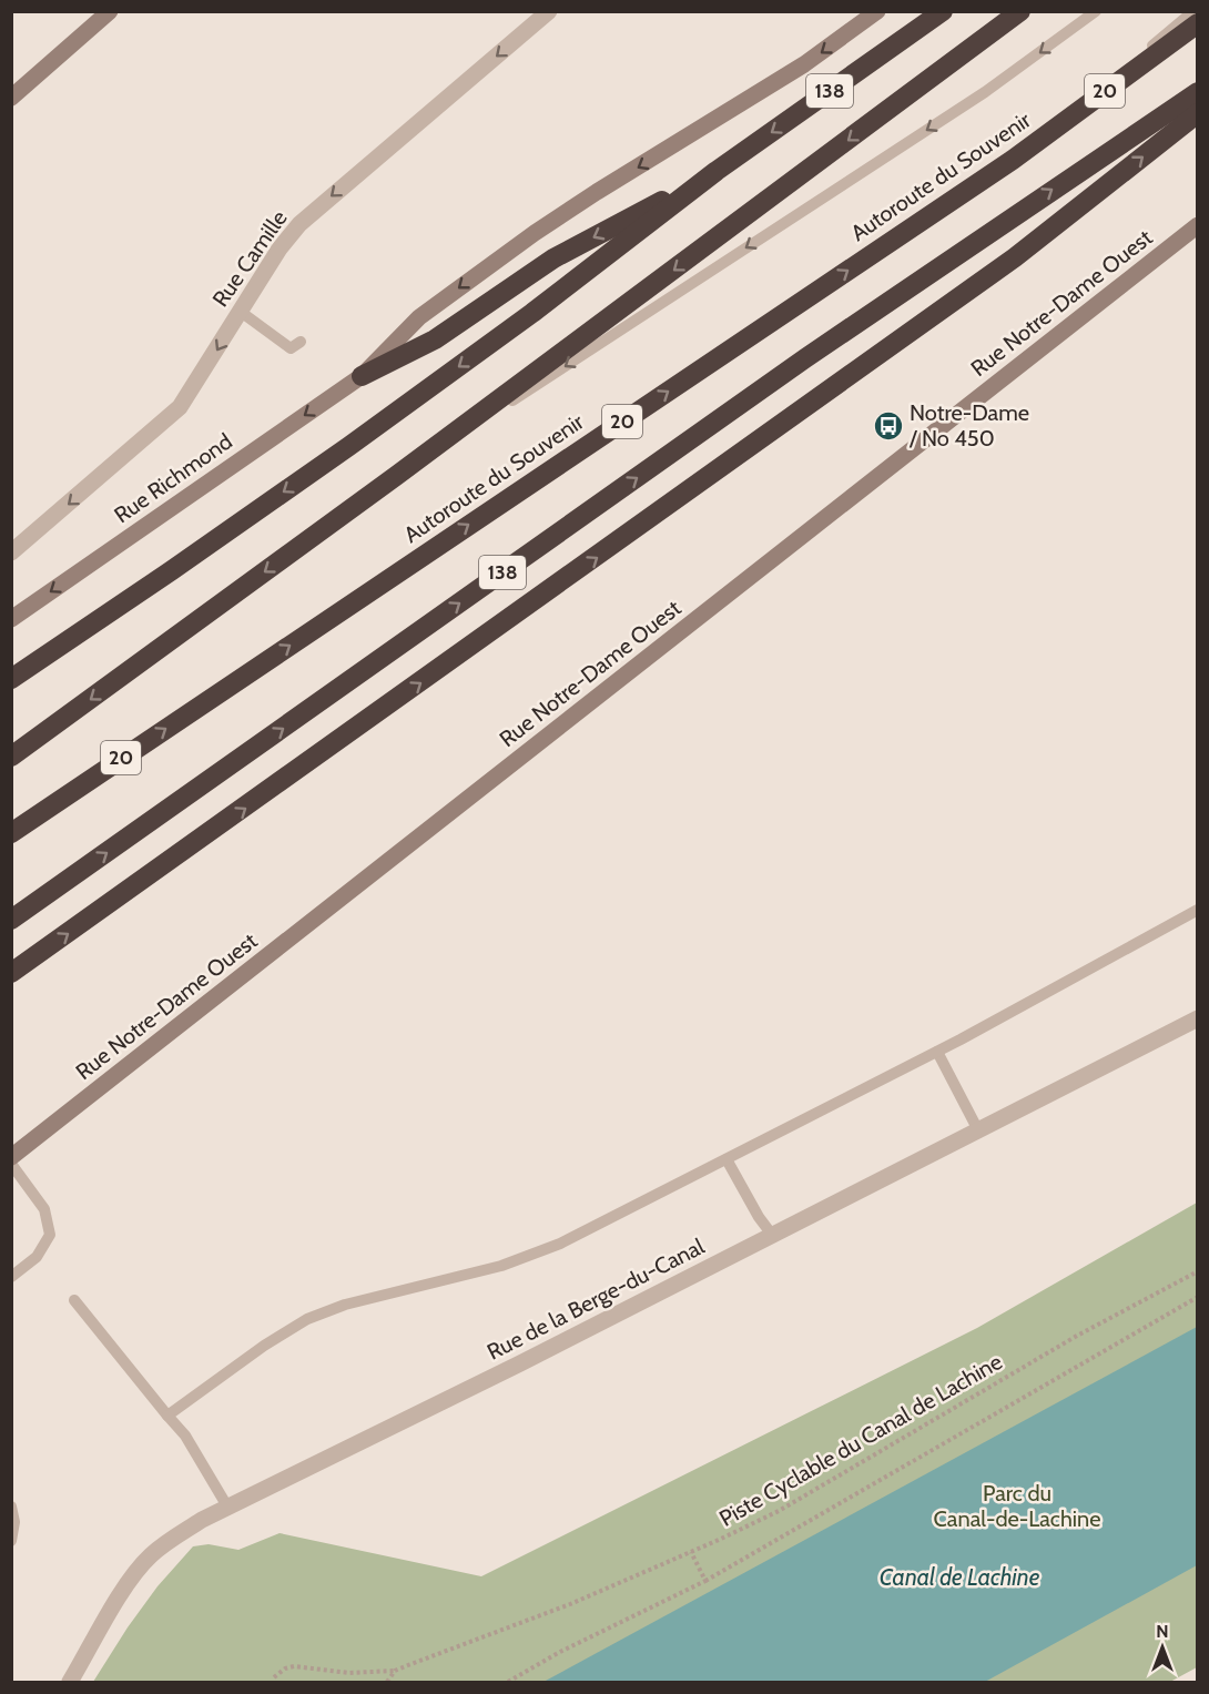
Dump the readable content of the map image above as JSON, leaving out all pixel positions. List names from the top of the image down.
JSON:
{
  "streets": {
    "highway": ["138", "20", "Autoroute du Souvenir"],
    "main road": ["Rue Notre-Dame Ouest", "Rue Richmond"],
    "street": ["Rue Camille", "Rue de la Berge-du-Canal"],
    "path": ["Piste Cyclable du Canal de Lachine"]
  },
  "one_way": ["Rue Camille", "Rue Richmond"],
  "water": ["Canal de Lachine"],
  "parks": ["Parc du Canal-de-Lachine"],
  "places": {
    "bus stop": ["Notre-Dame / No 450"]
  },
  "north": "top"
}
